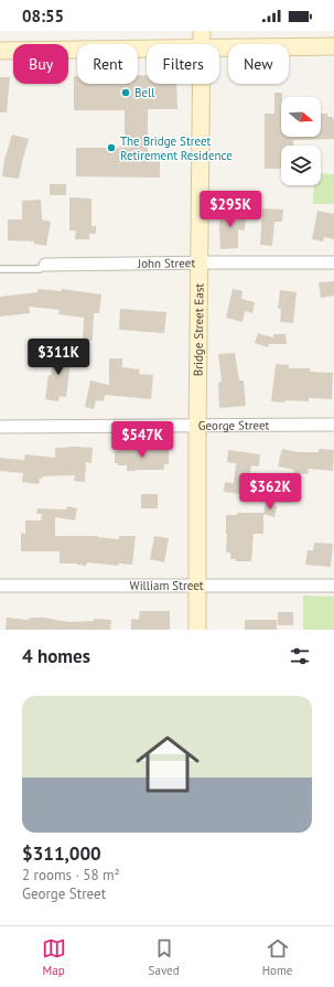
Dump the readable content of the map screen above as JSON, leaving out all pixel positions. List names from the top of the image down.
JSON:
{
  "streets": {
    "street": [
      "John Street",
      "Bridge Street East",
      "George Street",
      "William Street"
    ]
  },
  "crossings": [
    ["John Street", "Bridge Street East"],
    ["Bridge Street East", "George Street"],
    ["Bridge Street East", "William Street"]
  ],
  "places": ["Bell", "The Bridge Street Retirement Residence"],
  "north": "right",
  "page": {
    "status": "08:55",
    "chip": [
      "Buy",
      "Rent",
      "Filters",
      "New"
    ],
    "price": [
      "$295K",
      "$311K",
      "$547K",
      "$362K"
    ],
    "heading": "4 homes",
    "list": [
      {
        "name": "$311,000",
        "note": "2 rooms · 58 m² · George Street"
      }
    ],
    "tabs": ["Map", "Saved", "Home"]
  }
}
